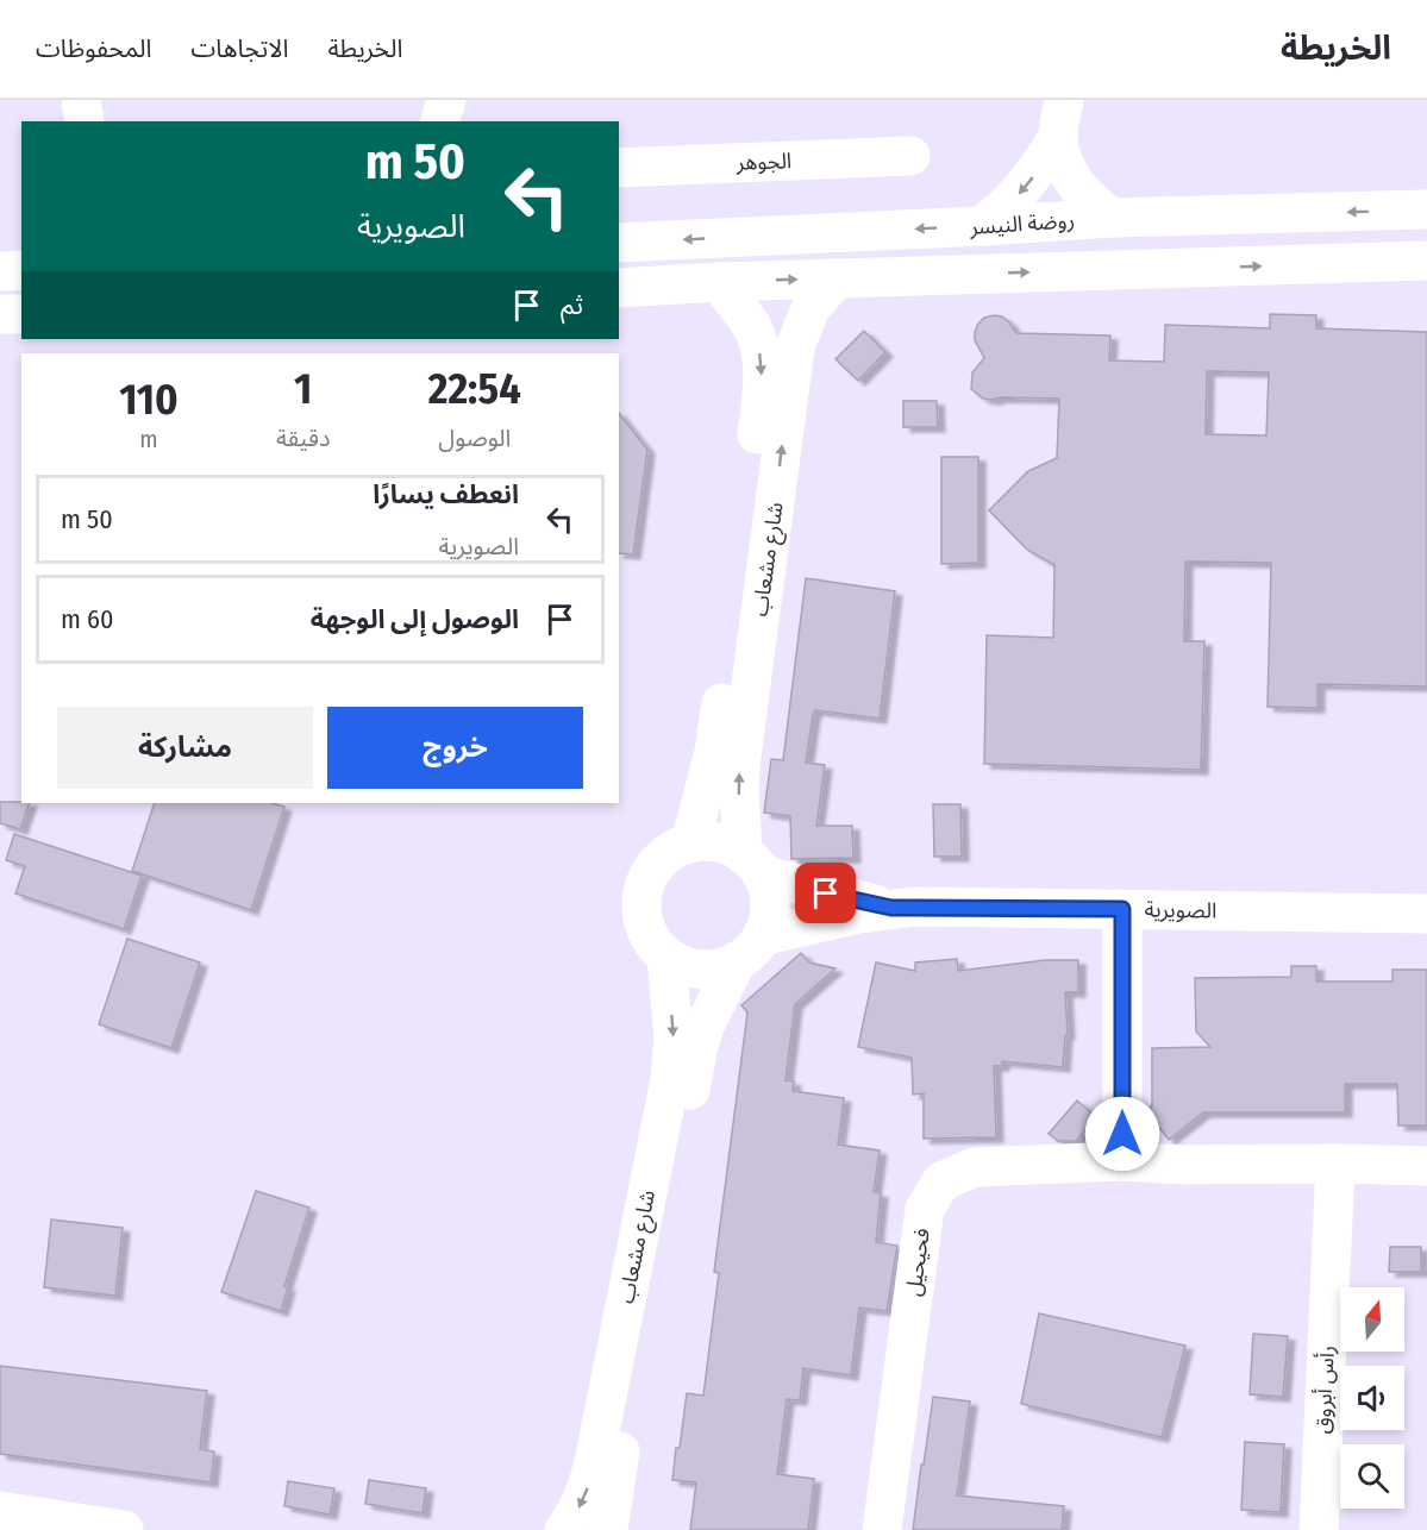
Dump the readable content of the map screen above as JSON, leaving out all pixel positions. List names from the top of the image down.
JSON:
{
  "streets": {
    "street": [
      "الجوهر",
      "روضة النيسر",
      "شارع مشعاب",
      "الصويرية",
      "فحيحيل",
      "رأس أبروق"
    ]
  },
  "crossings": [
    ["شارع مشعاب", "الصويرية"],
    ["فحيحيل", "رأس أبروق"]
  ],
  "north": "top",
  "page": {
    "header": "الخريطة",
    "nav": ["الخريطة", "الاتجاهات", "المحفوظات"],
    "turn": ["50 m", "الصويرية"],
    "then": "ثم",
    "eta": [
      "22:54",
      "الوصول",
      "1",
      "دقيقة",
      "110",
      "m"
    ],
    "list": [
      {
        "name": "انعطف يسارًا",
        "note": "الصويرية",
        "value": "50 m"
      },
      {
        "name": "الوصول إلى الوجهة",
        "value": "60 m"
      }
    ],
    "buttons": ["خروج", "مشاركة"]
  }
}
